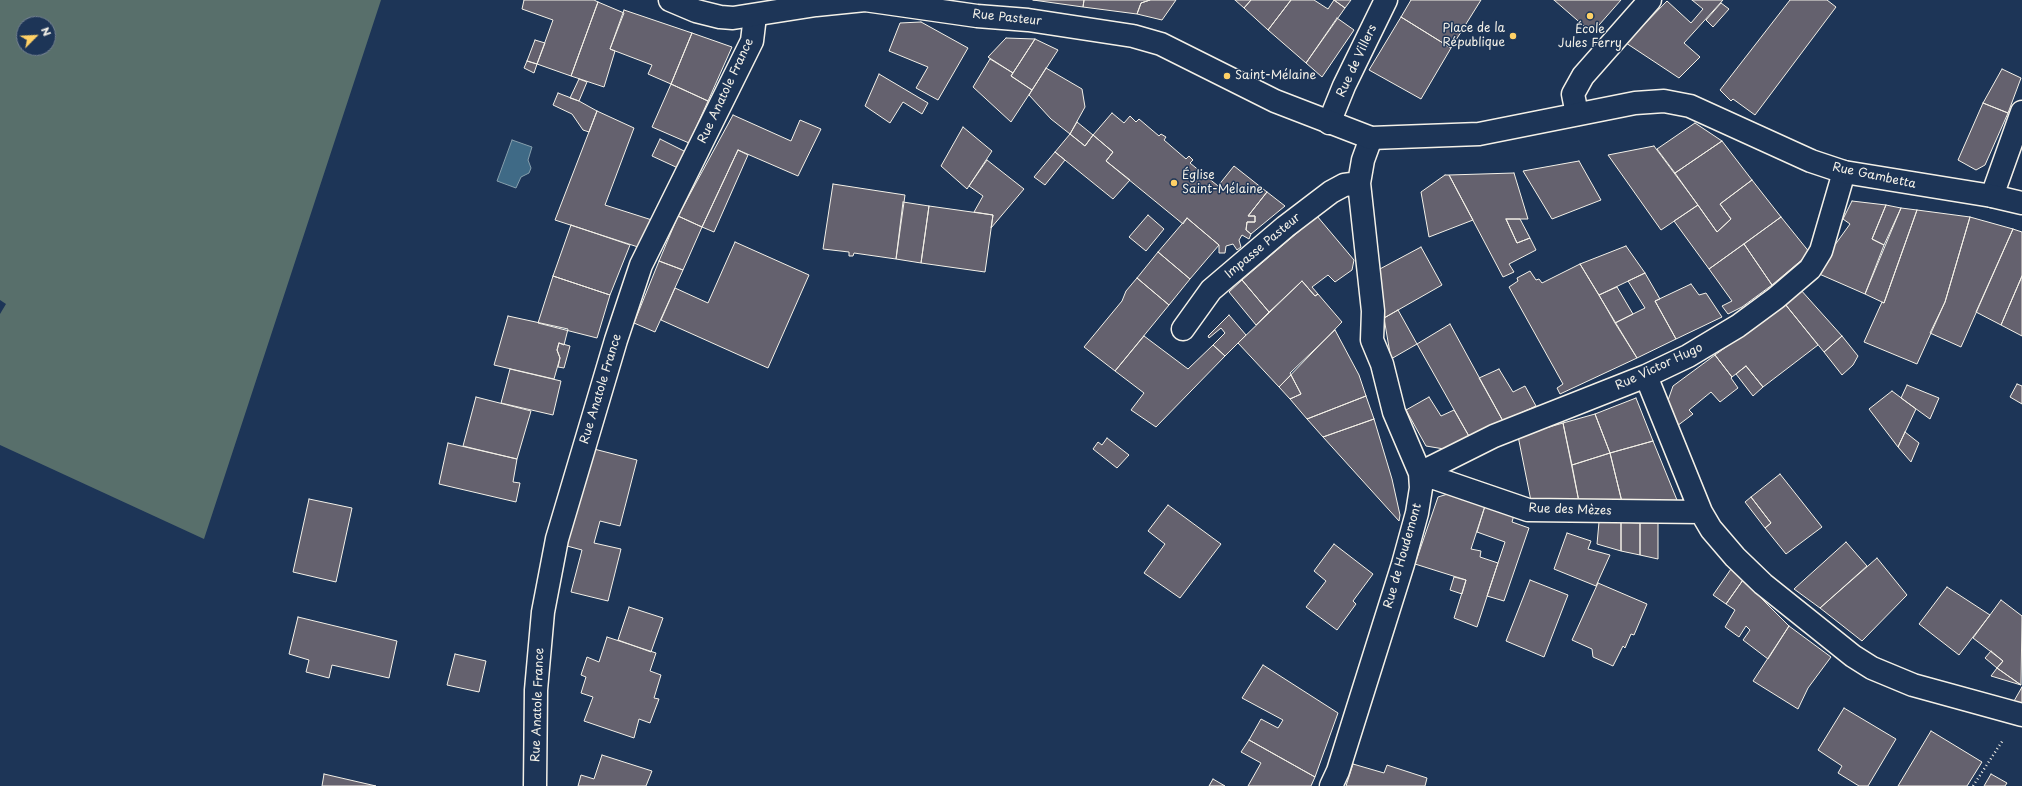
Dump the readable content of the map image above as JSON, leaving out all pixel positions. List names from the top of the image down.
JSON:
{
  "streets": {
    "street": [
      "Rue Pasteur",
      "Rue de Villers",
      "Rue Anatole France",
      "Rue Gambetta",
      "Impasse Pasteur",
      "Rue Victor Hugo",
      "Rue des Mèzes",
      "Rue de Houdemont"
    ]
  },
  "crossings": [
    ["Rue Pasteur", "Rue de Villers"],
    ["Rue Pasteur", "Rue Anatole France"],
    ["Rue Gambetta", "Rue Victor Hugo"],
    ["Impasse Pasteur", "Rue de Houdemont"],
    ["Rue Victor Hugo", "Rue des Mèzes"],
    ["Rue Victor Hugo", "Rue de Houdemont"],
    ["Rue des Mèzes", "Rue de Houdemont"]
  ],
  "places": [
    "École Jules Ferry",
    "Place de la République",
    "Saint-Mélaine",
    "Église Saint-Mélaine"
  ],
  "north": "top right"
}
